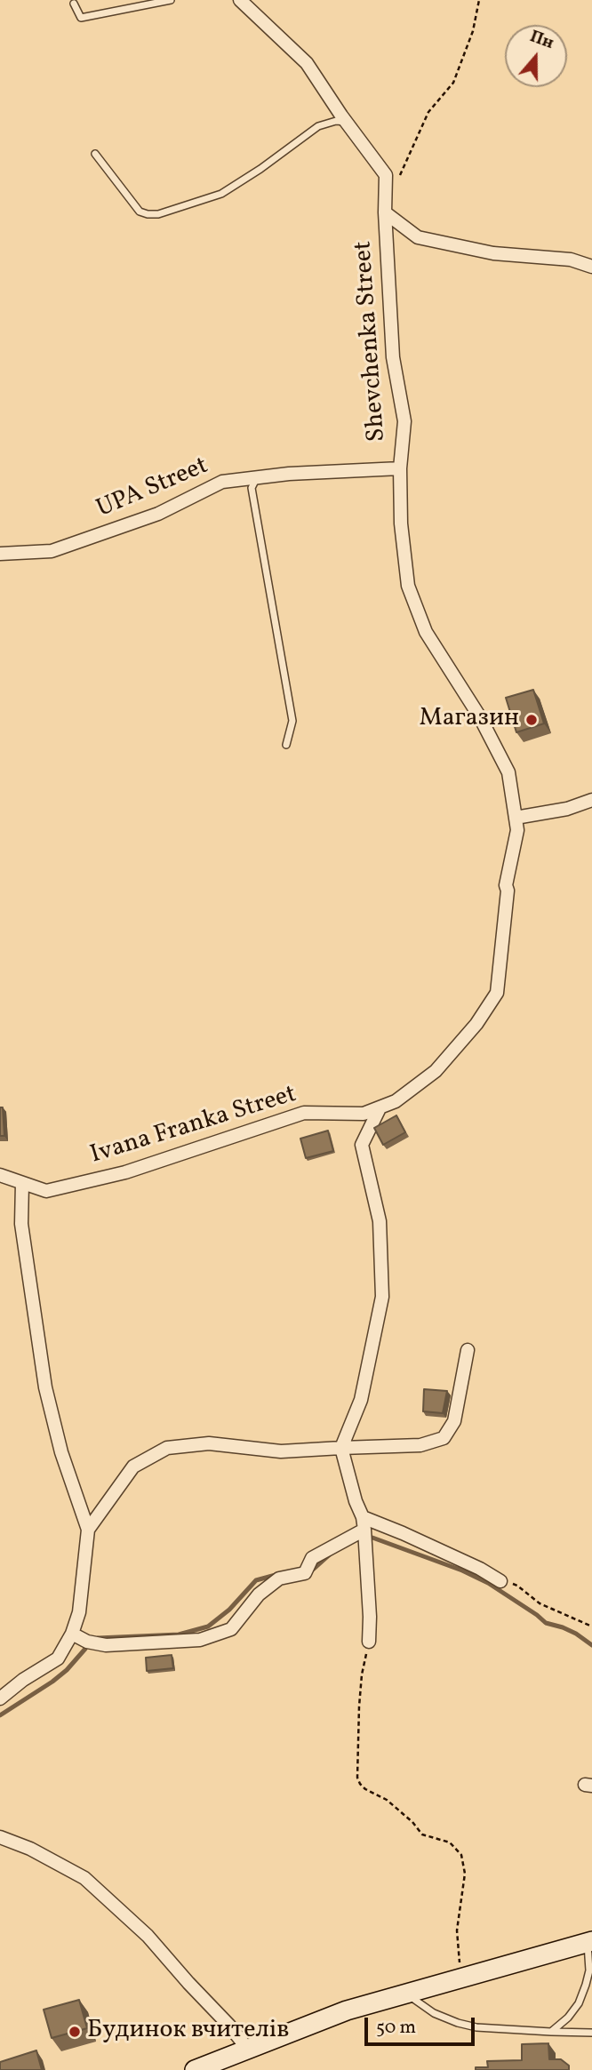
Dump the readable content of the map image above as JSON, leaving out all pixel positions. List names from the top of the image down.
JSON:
{
  "streets": {
    "street": ["Shevchenka Street", "UPA Street", "Ivana Franka Street"]
  },
  "crossings": [
    ["Shevchenka Street", "UPA Street"],
    ["Shevchenka Street", "Ivana Franka Street"]
  ],
  "places": ["Магазин", "Будинок вчителів"],
  "scale_bar": "50 m",
  "north": "top"
}
